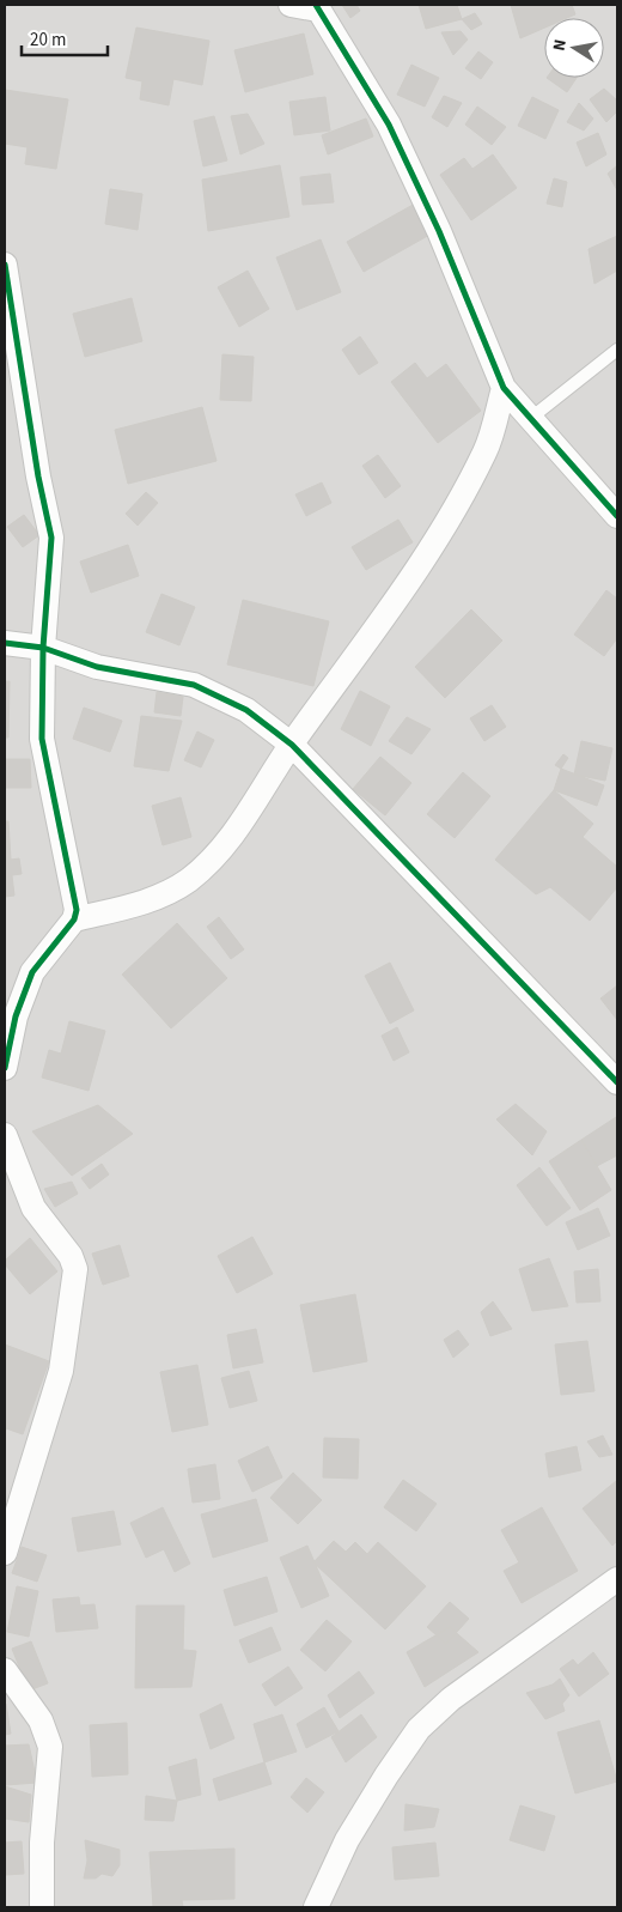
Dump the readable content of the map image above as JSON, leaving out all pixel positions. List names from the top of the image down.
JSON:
{
  "scale_bar": "20 m",
  "north": "left"
}
